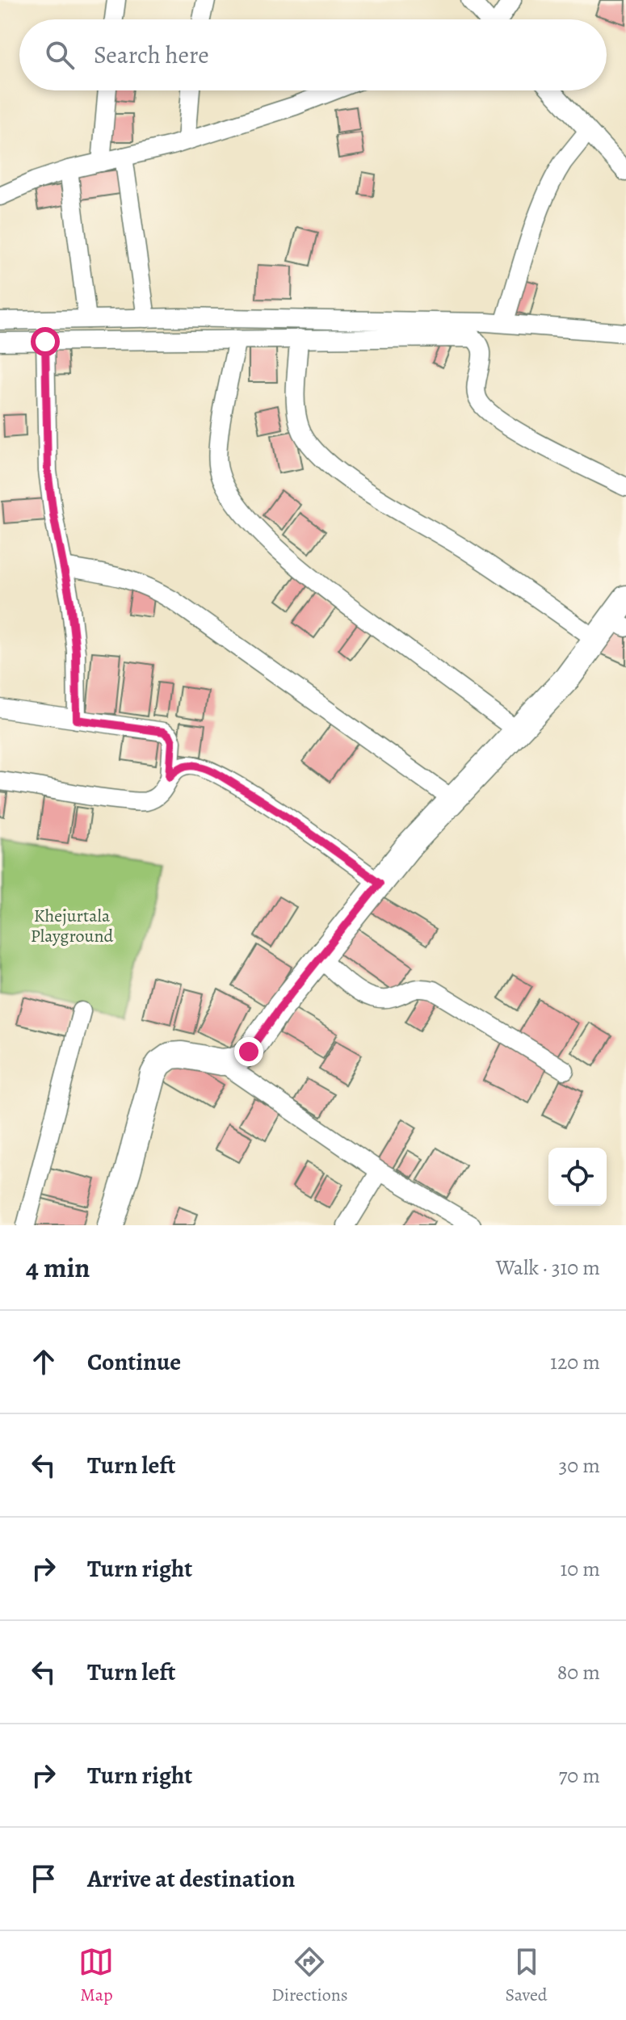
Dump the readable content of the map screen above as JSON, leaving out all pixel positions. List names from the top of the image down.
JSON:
{
  "parks": ["Khejurtala Playground"],
  "page": {
    "search": "Search here",
    "heading": ["4 min", "Walk · 310 m"],
    "list": [
      ["Continue", "120 m"],
      ["Turn left", "30 m"],
      ["Turn right", "10 m"],
      ["Turn left", "80 m"],
      ["Turn right", "70 m"],
      "Arrive at destination"
    ],
    "nav": ["Map", "Directions", "Saved"]
  }
}
